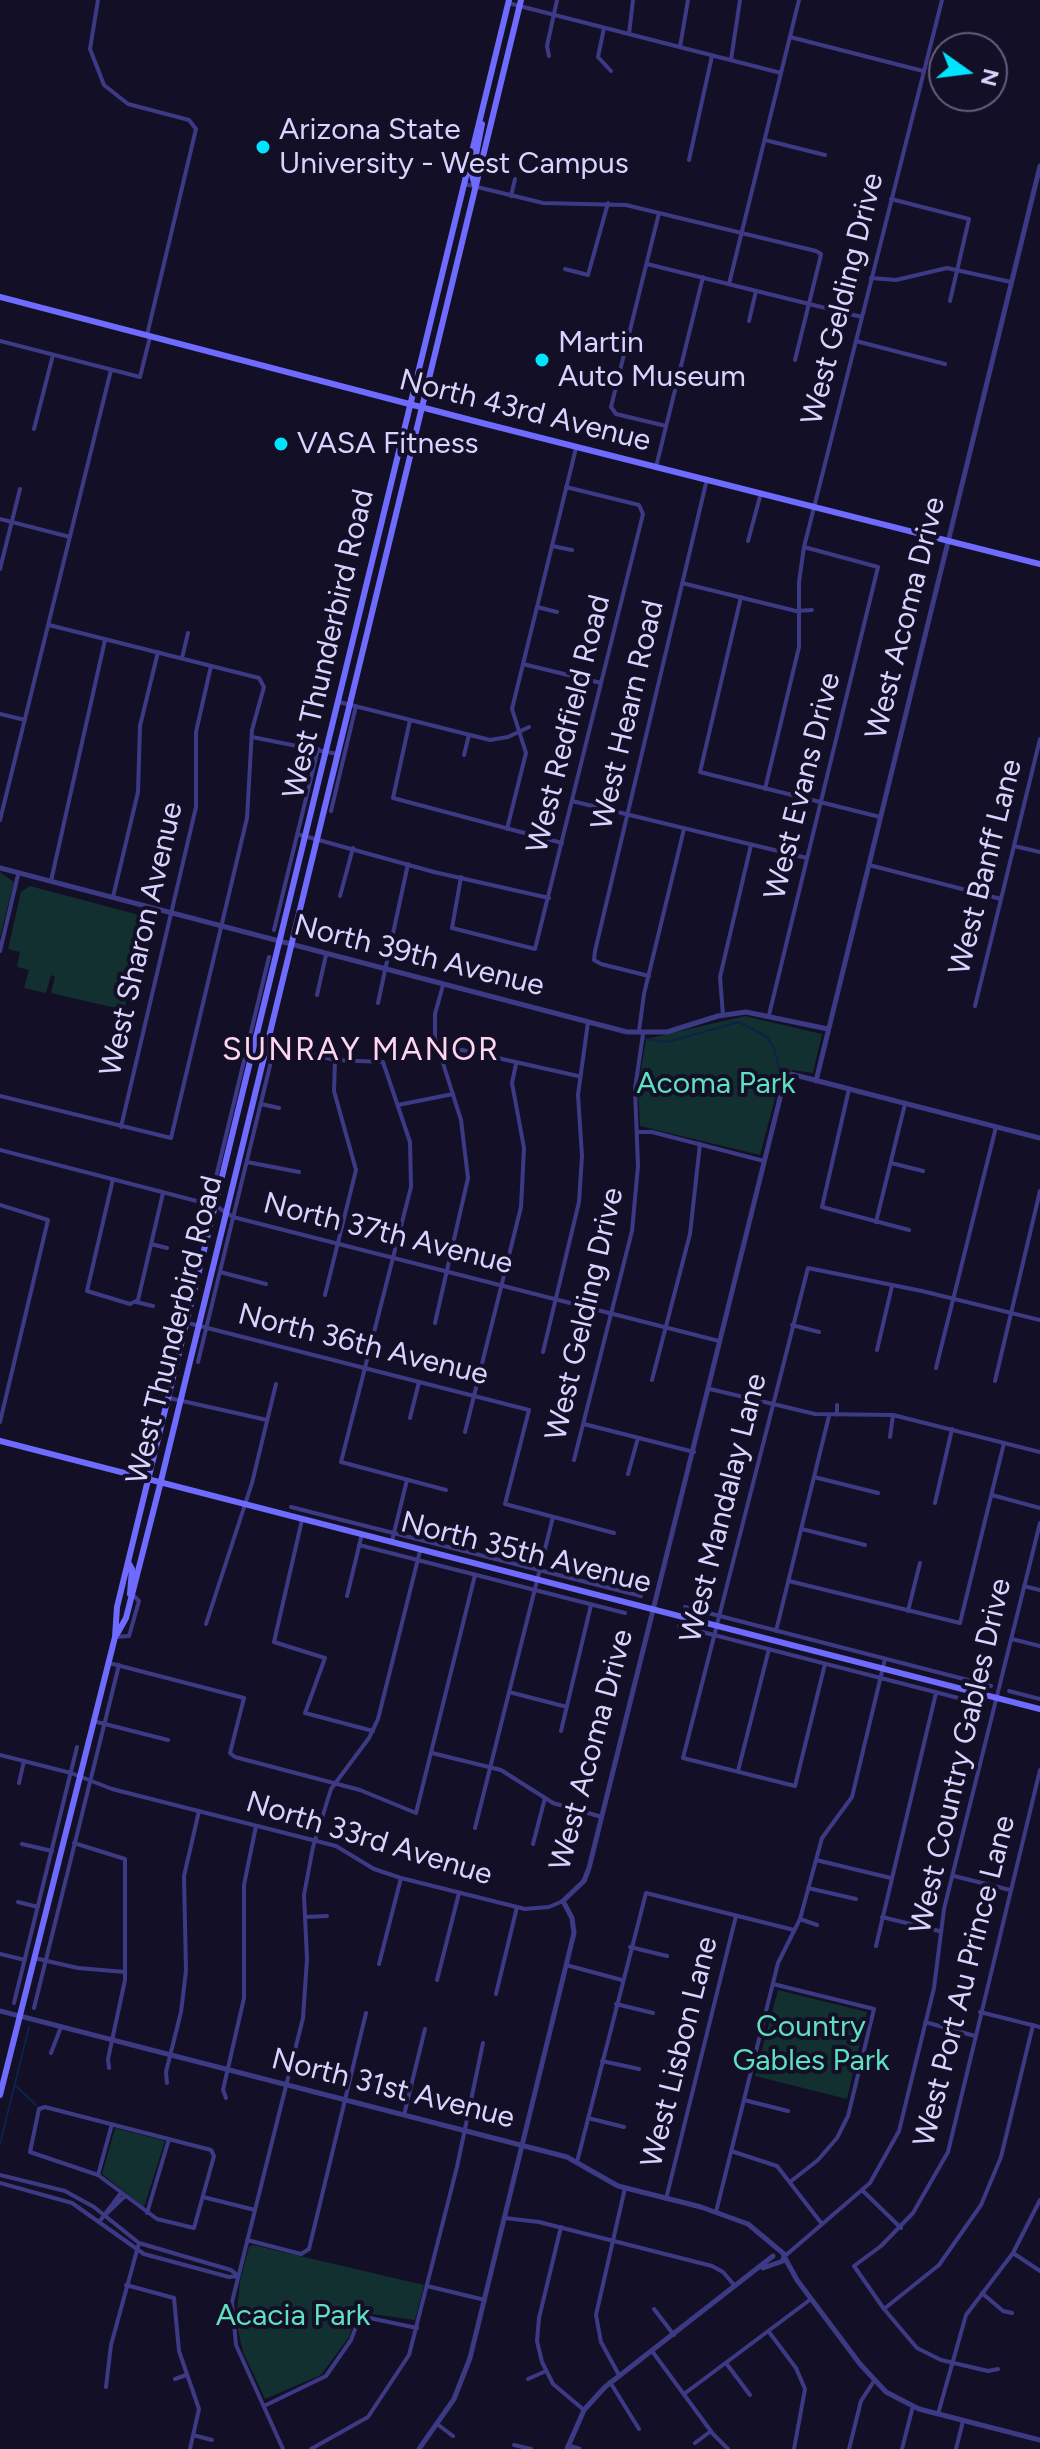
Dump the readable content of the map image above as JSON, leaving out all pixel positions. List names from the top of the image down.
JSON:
{
  "streets": {
    "main road": ["North 43rd Avenue", "West Thunderbird Road", "North 35th Avenue"],
    "street": [
      "West Gelding Drive",
      "West Acoma Drive",
      "West Hearn Road",
      "West Redfield Road",
      "West Evans Drive",
      "West Banff Lane",
      "West Sharon Avenue",
      "North 39th Avenue",
      "North 37th Avenue",
      "North 36th Avenue",
      "West Mandalay Lane",
      "West Country Gables Drive",
      "North 33rd Avenue",
      "West Port Au Prince Lane",
      "West Lisbon Lane",
      "North 31st Avenue"
    ]
  },
  "crossings": [
    ["West Gelding Drive", "North 43rd Avenue"],
    ["West Gelding Drive", "West Hearn Road"],
    ["West Gelding Drive", "West Evans Drive"],
    ["West Gelding Drive", "North 39th Avenue"],
    ["West Gelding Drive", "North 37th Avenue"],
    ["North 43rd Avenue", "West Acoma Drive"],
    ["North 43rd Avenue", "West Thunderbird Road"],
    ["North 43rd Avenue", "West Hearn Road"],
    ["West Acoma Drive", "North 39th Avenue"],
    ["West Acoma Drive", "North 37th Avenue"],
    ["West Acoma Drive", "North 35th Avenue"],
    ["West Acoma Drive", "North 33rd Avenue"],
    ["West Acoma Drive", "North 31st Avenue"],
    ["West Thunderbird Road", "North 39th Avenue"],
    ["West Thunderbird Road", "North 37th Avenue"],
    ["West Thunderbird Road", "North 36th Avenue"],
    ["West Thunderbird Road", "North 35th Avenue"],
    ["West Thunderbird Road", "North 33rd Avenue"],
    ["West Thunderbird Road", "North 31st Avenue"],
    ["West Evans Drive", "North 39th Avenue"],
    ["West Sharon Avenue", "North 39th Avenue"],
    ["West Mandalay Lane", "North 35th Avenue"],
    ["North 35th Avenue", "West Country Gables Drive"],
    ["West Country Gables Drive", "North 31st Avenue"],
    ["West Lisbon Lane", "North 31st Avenue"]
  ],
  "districts": ["SUNRAY MANOR"],
  "parks": ["Acoma Park", "Country Gables Park", "Acacia Park"],
  "places": ["Arizona State University - West Campus", "Martin Auto Museum", "VASA Fitness"],
  "north": "right"
}
